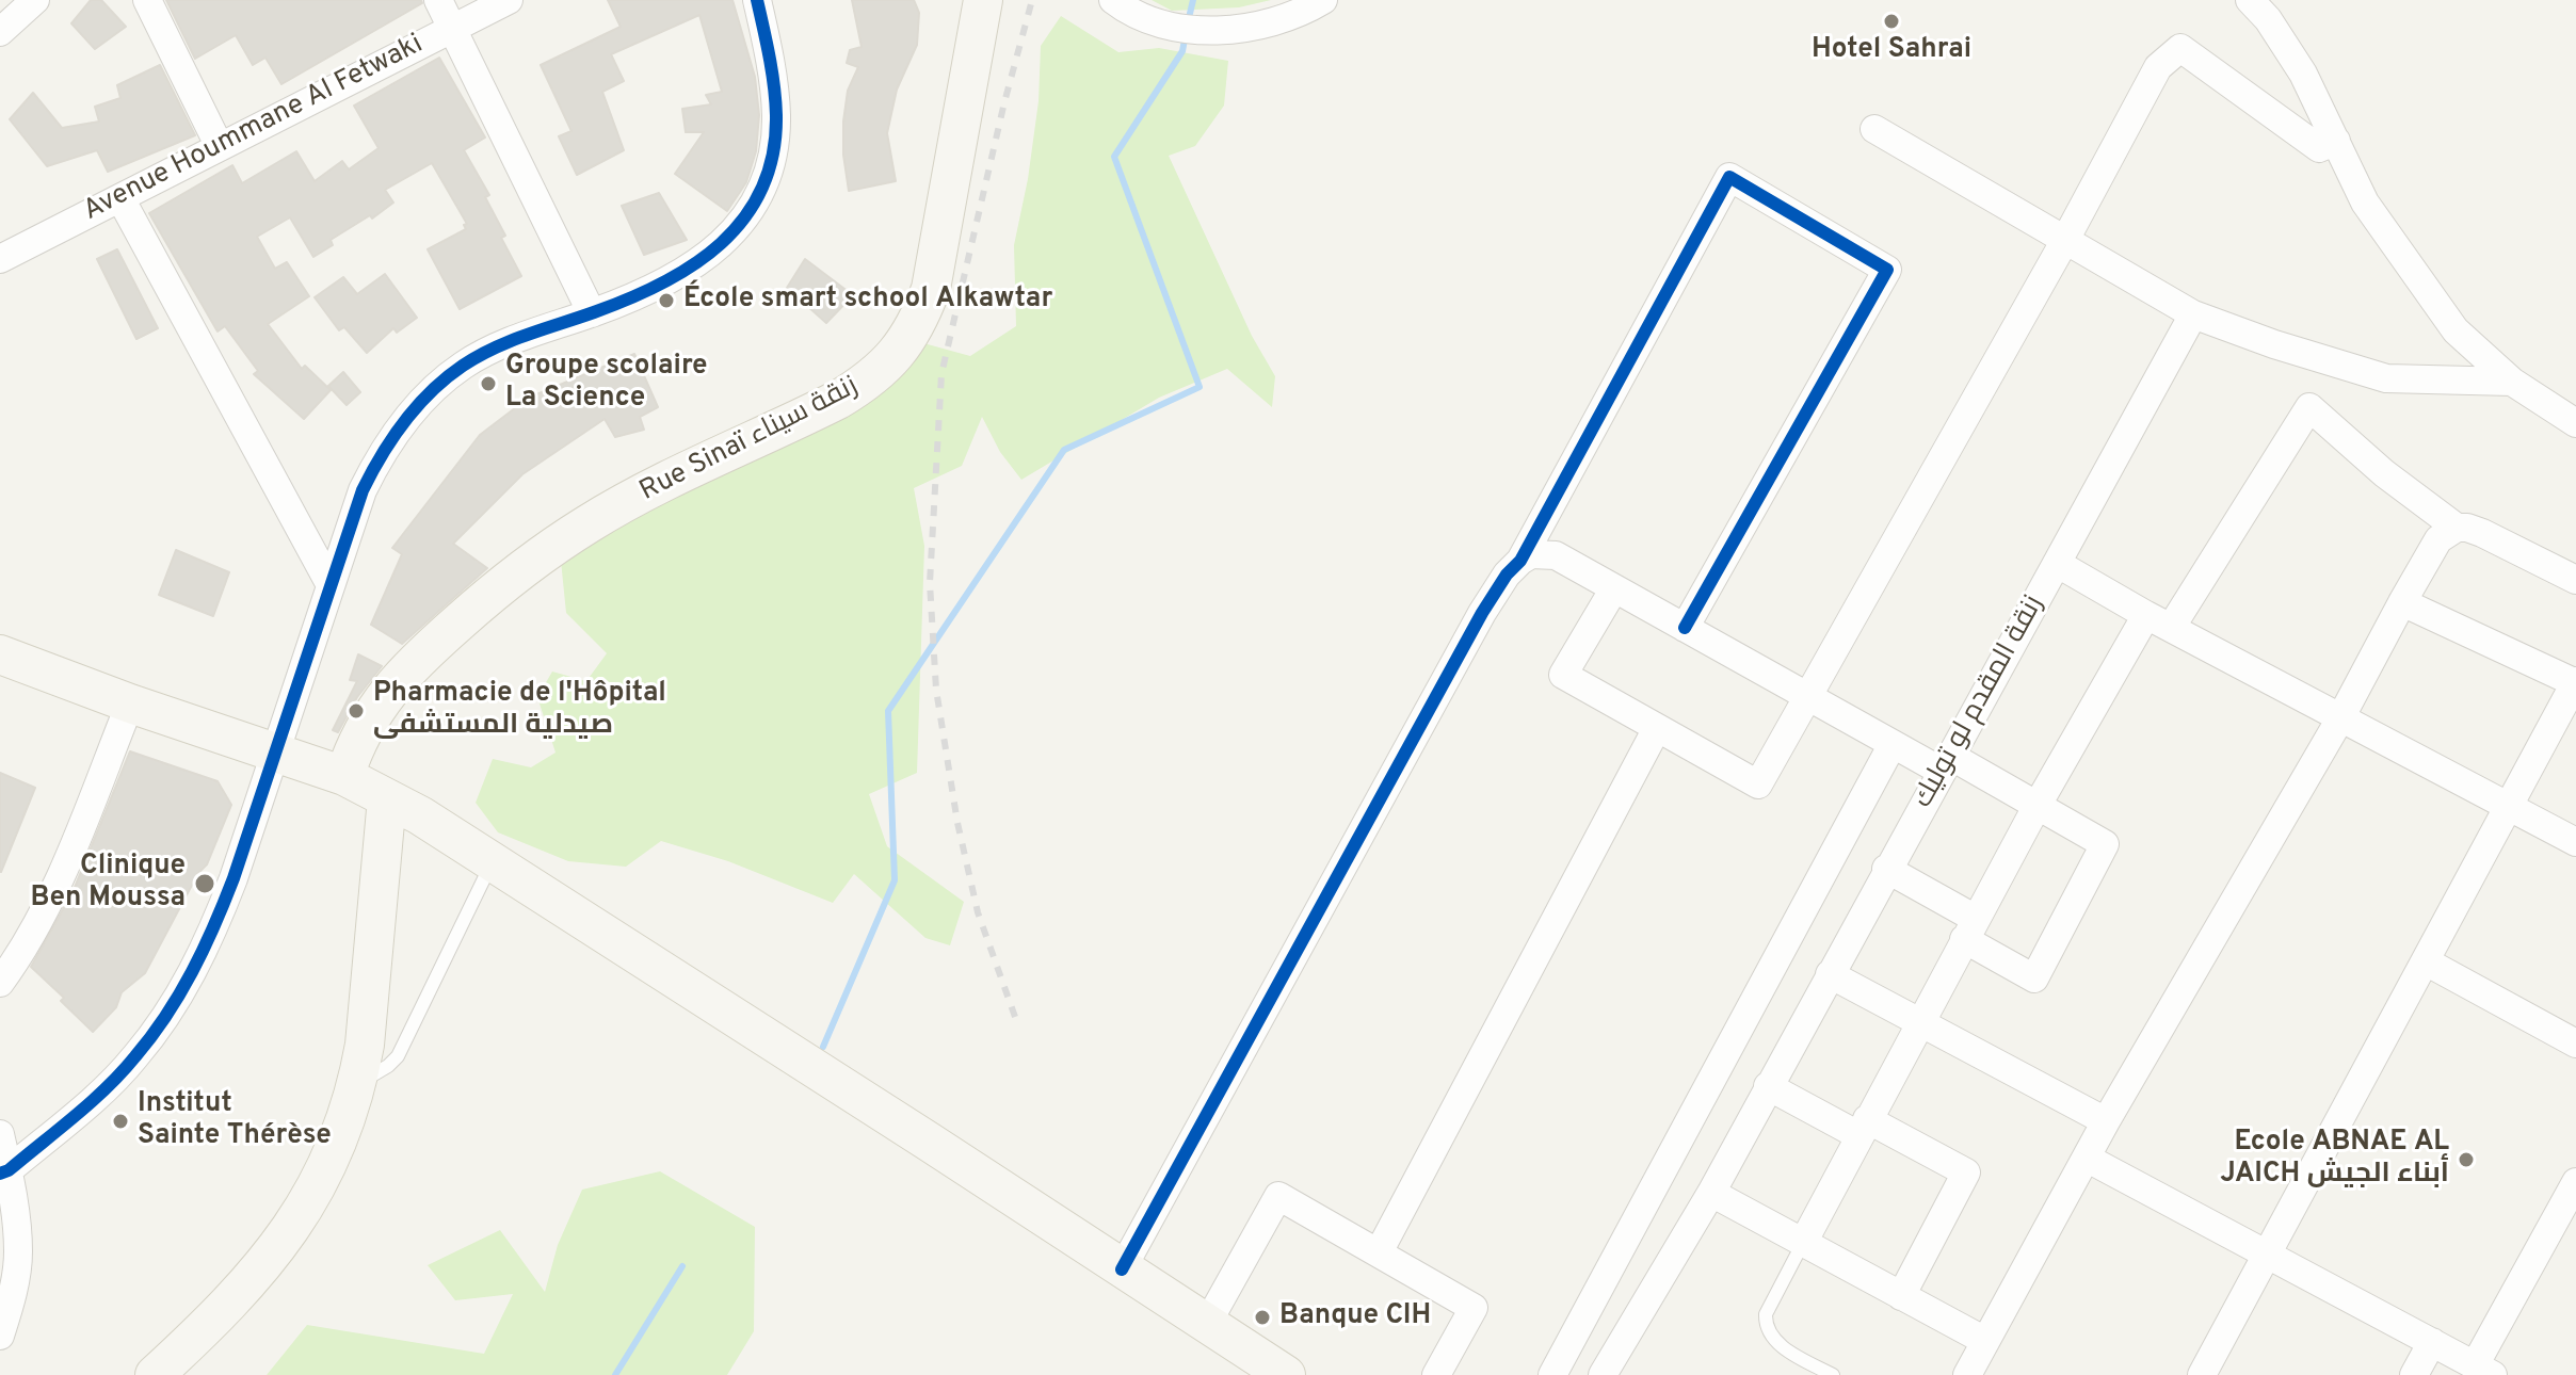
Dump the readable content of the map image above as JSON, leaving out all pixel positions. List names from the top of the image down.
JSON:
{
  "streets": {
    "street": ["Avenue Hoummane Al Fetwaki", "Rue Sinaï زنقة سيناء", "زنقة المقدم لو توليك"]
  },
  "places": [
    "Hotel Sahrai",
    "École smart school Alkawtar",
    "Groupe scolaire La Science",
    "Pharmacie de l'Hôpital صيدلية المستشفى",
    "Clinique Ben Moussa",
    "Institut Sainte Thérèse",
    "Ecole ABNAE AL JAICH أبناء الجيش",
    "Banque CIH"
  ]
}
